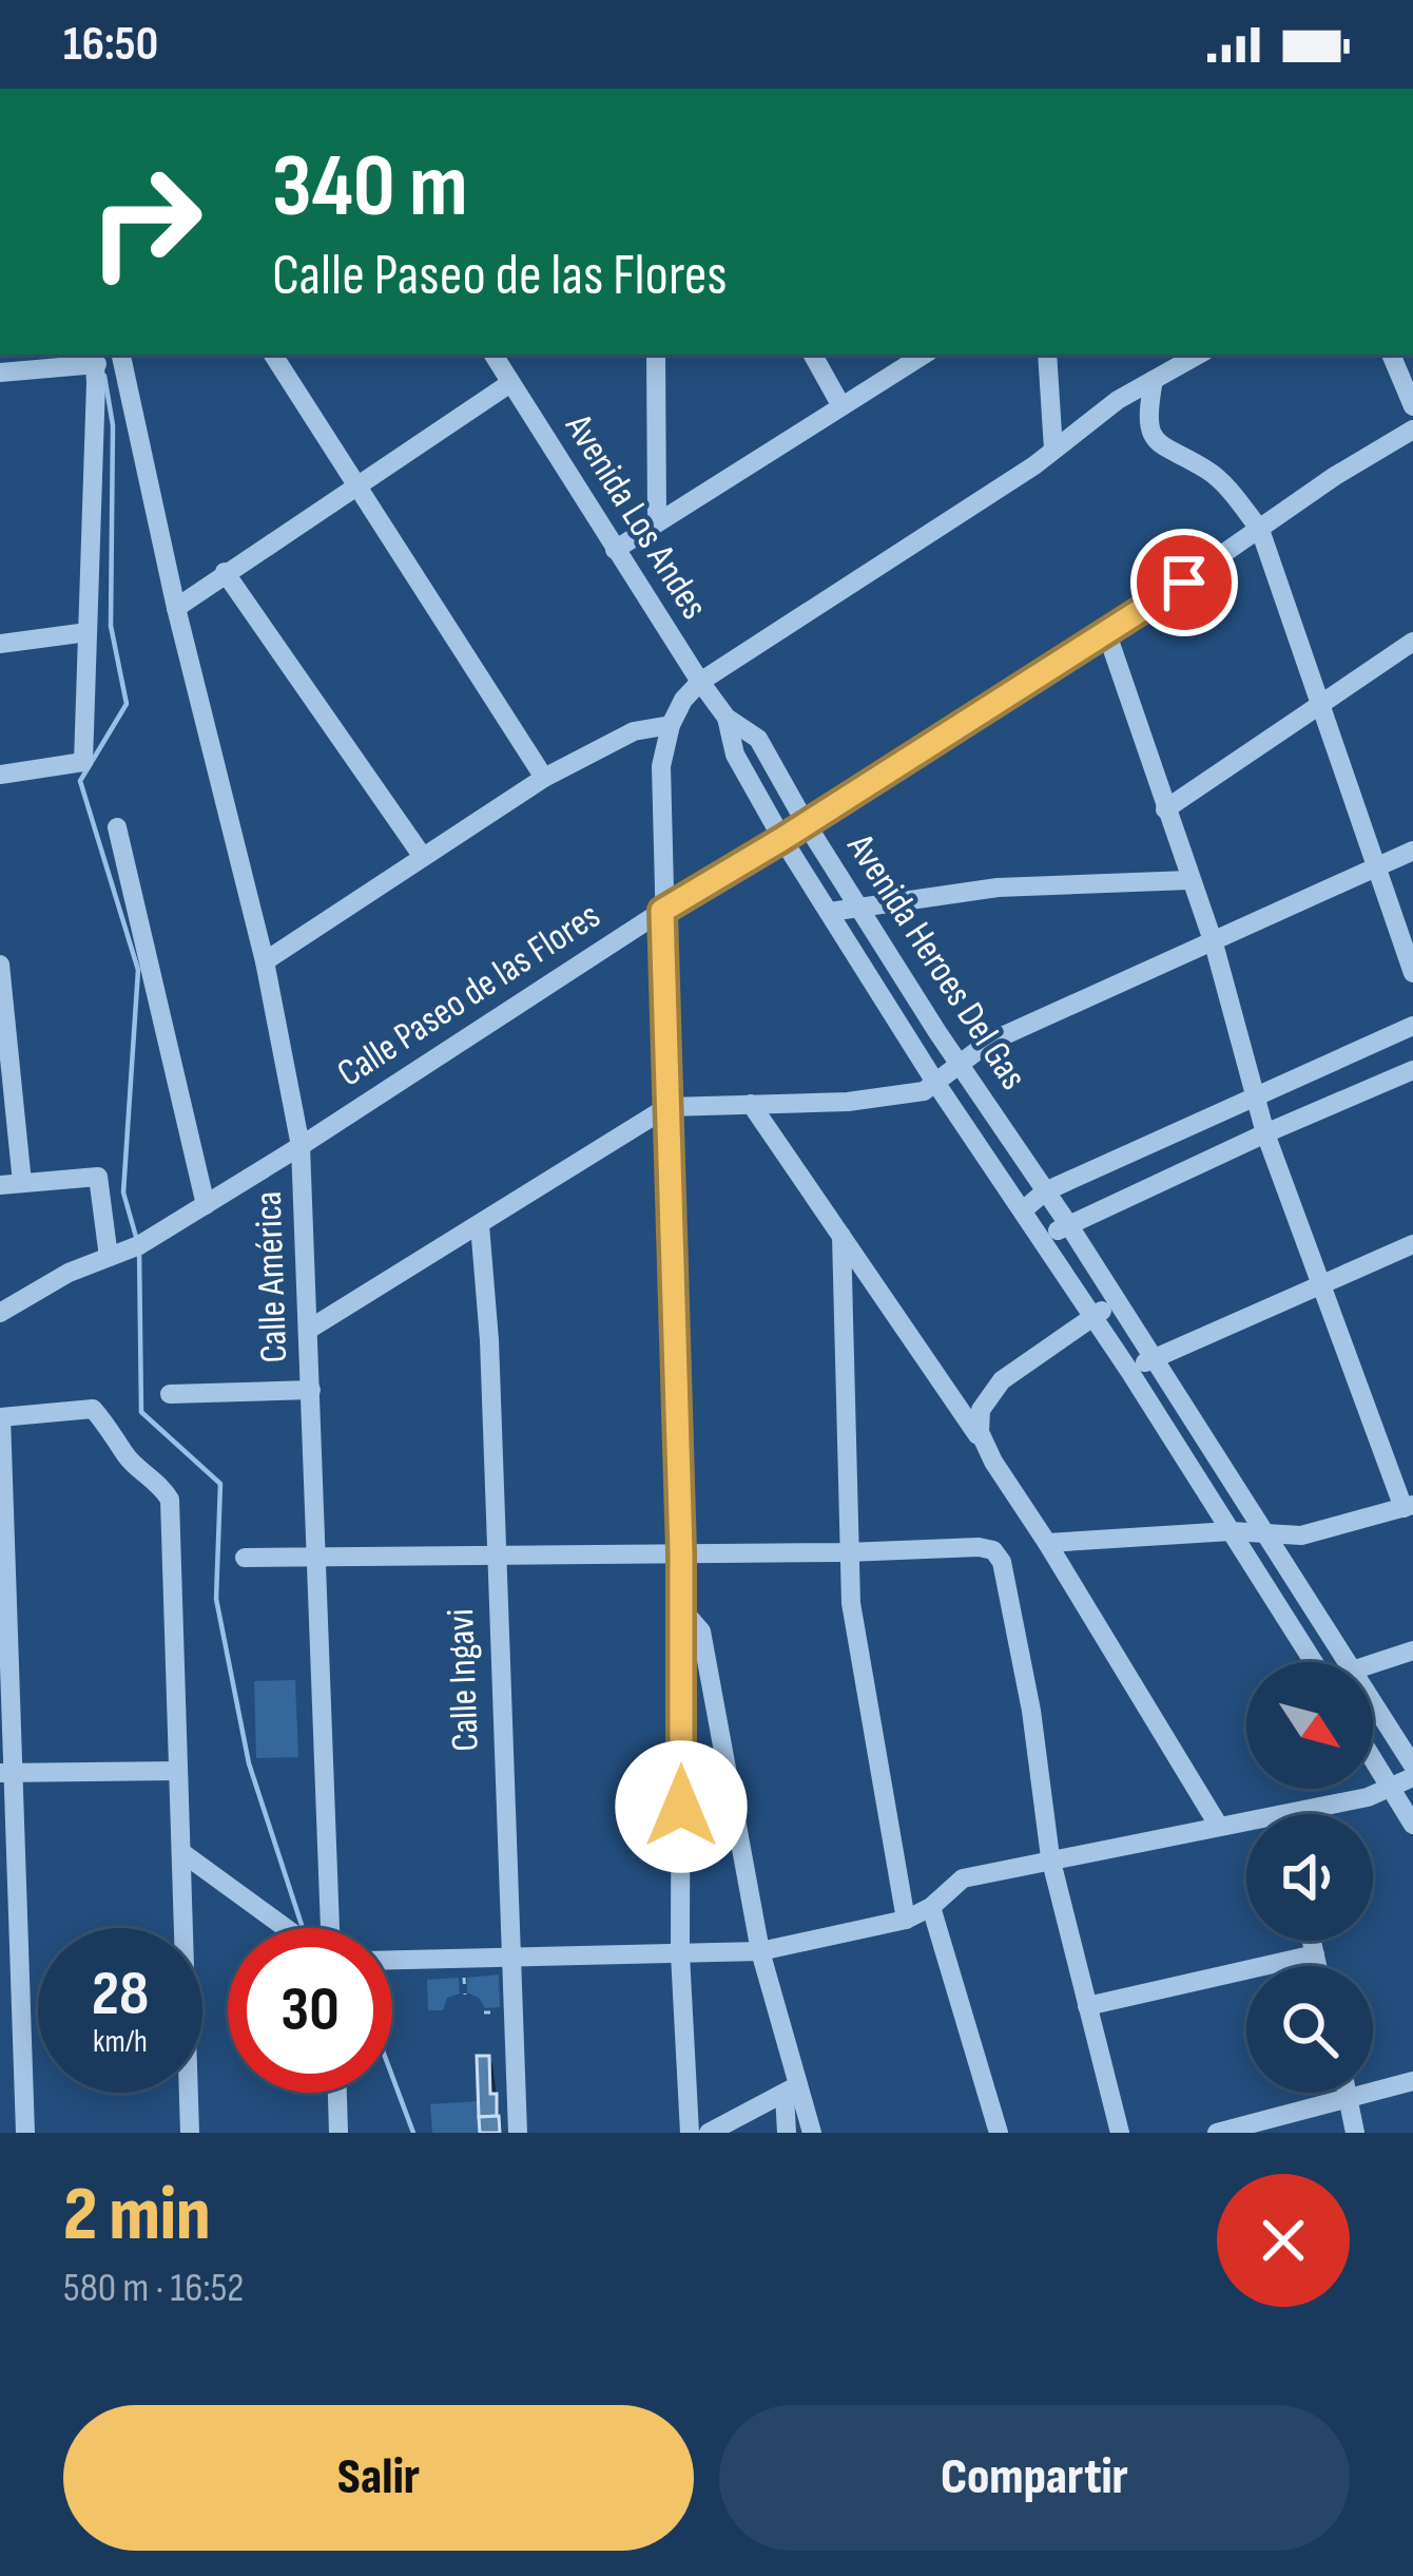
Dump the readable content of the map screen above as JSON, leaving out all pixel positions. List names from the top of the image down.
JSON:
{
  "streets": {
    "street": [
      "Avenida Los Andes",
      "Avenida Heroes Del Gas",
      "Calle Paseo de las Flores",
      "Calle América",
      "Calle Ingavi"
    ]
  },
  "crossings": [
    ["Avenida Los Andes", "Avenida Heroes Del Gas"],
    ["Avenida Heroes Del Gas", "Calle Paseo de las Flores"],
    ["Calle Paseo de las Flores", "Calle América"]
  ],
  "north": "bottom right",
  "page": {
    "status": "16:50",
    "turn": ["340 m", "Calle Paseo de las Flores"],
    "speed": "28 km/h",
    "limit": "30",
    "heading": ["2 min", "580 m · 16:52"],
    "buttons": ["Salir", "Compartir"]
  }
}
